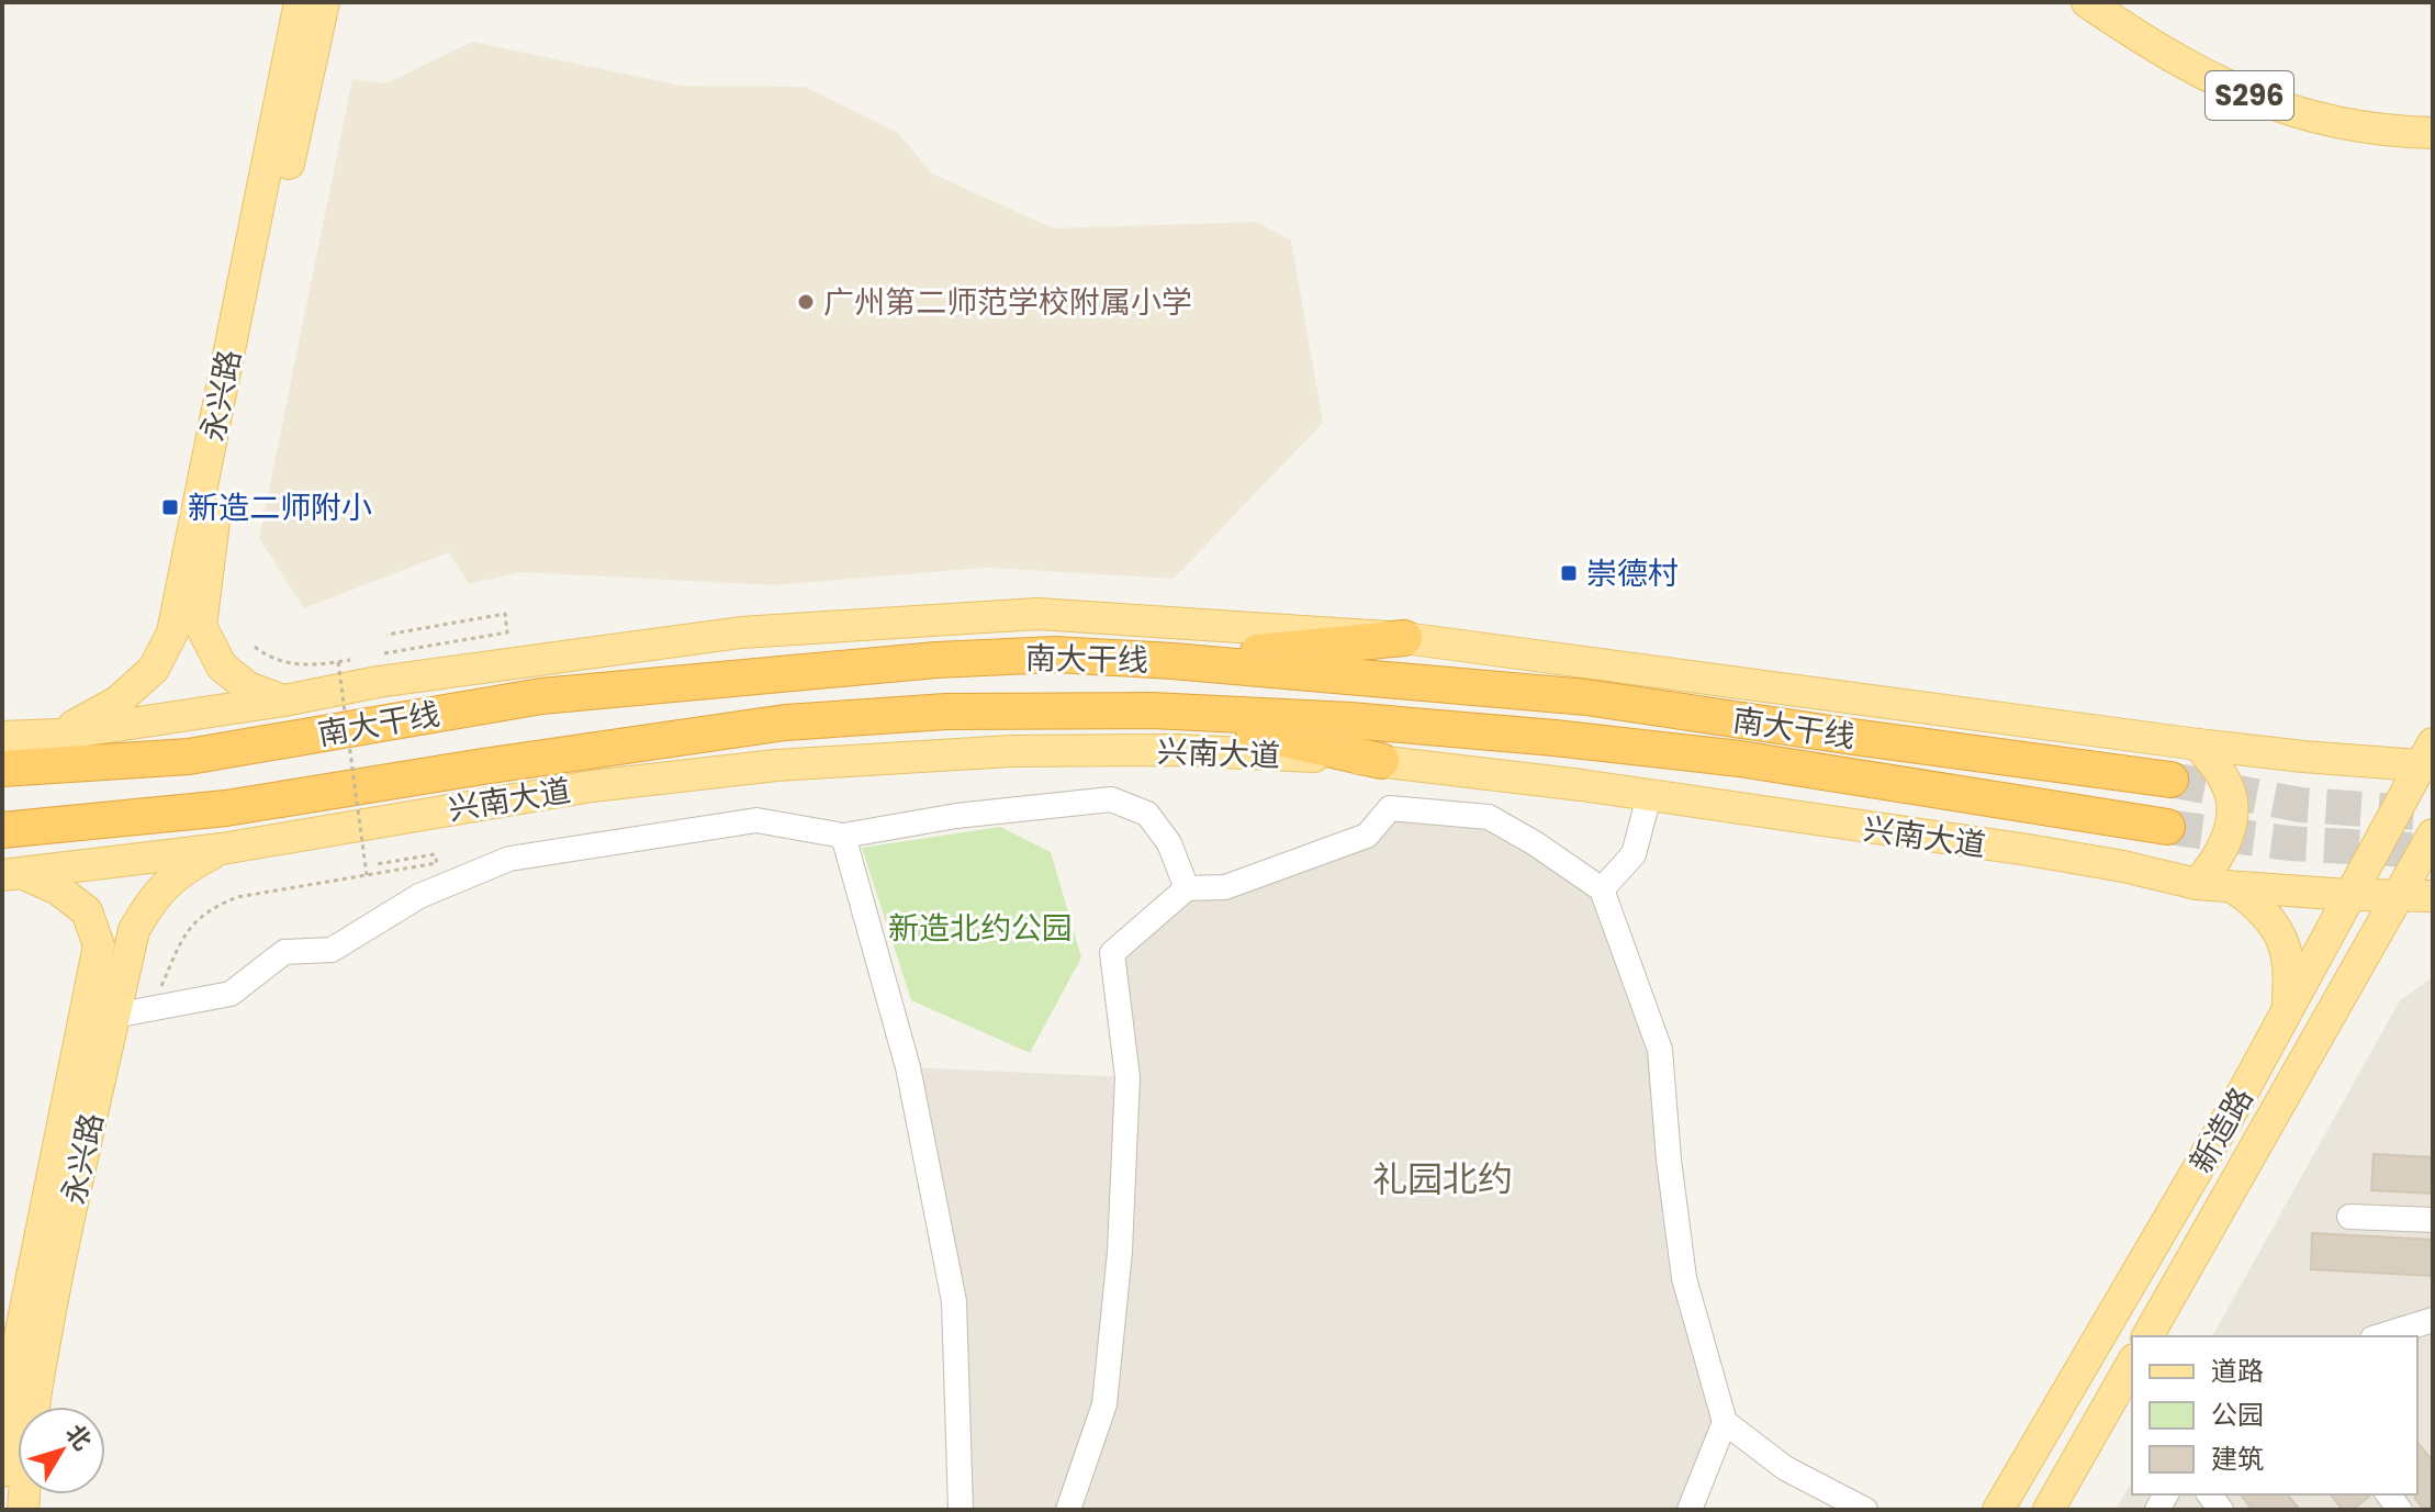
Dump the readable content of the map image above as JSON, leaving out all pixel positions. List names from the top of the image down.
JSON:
{
  "streets": {
    "highway": ["南大干线"],
    "main road": [
      "S296",
      "永兴路",
      "兴南大道",
      "新造路"
    ]
  },
  "crossings": [
    ["永兴路", "兴南大道"],
    ["兴南大道", "新造路"]
  ],
  "districts": ["礼园北约"],
  "parks": ["新造北约公园"],
  "places": {
    "other": ["广州第二师范学校附属小学"],
    "transit": ["新造二师附小", "崇德村"]
  },
  "legend": ["道路", "公园", "建筑"],
  "north": "top right"
}
